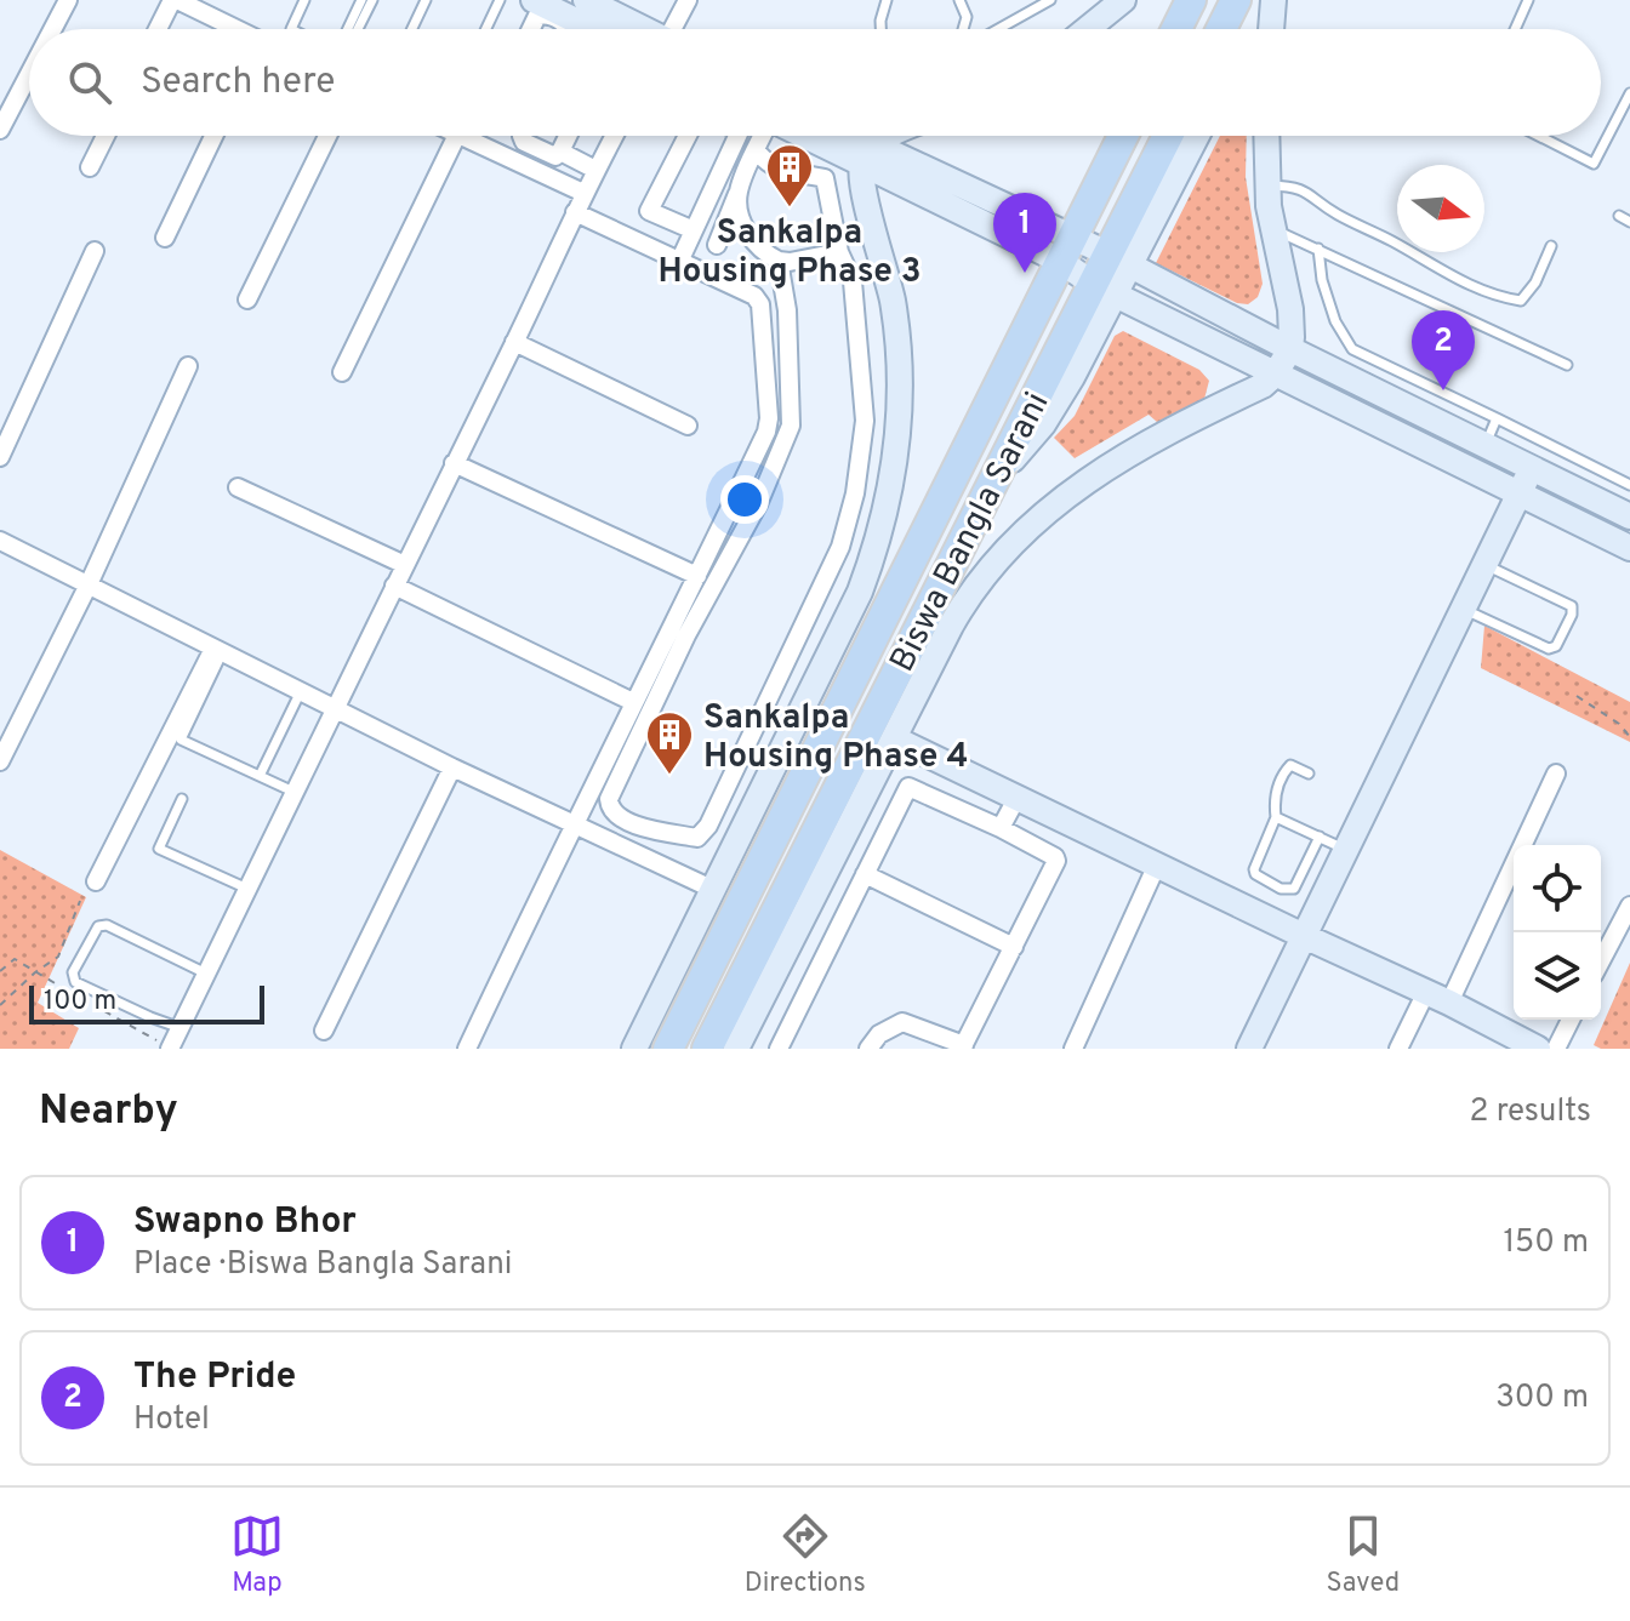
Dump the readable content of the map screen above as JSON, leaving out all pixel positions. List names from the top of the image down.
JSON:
{
  "streets": {
    "main road": ["Biswa Bangla Sarani"]
  },
  "places": {
    "building": ["Sankalpa Housing Phase 3", "Sankalpa Housing Phase 4"]
  },
  "scale_bar": "100 m",
  "north": "right",
  "page": {
    "search": "Search here",
    "pins": ["1", "2"],
    "scale": "100 m",
    "heading": ["Nearby", "2 results"],
    "list": [
      {
        "mark": "1",
        "name": "Swapno Bhor",
        "note": "Place · Biswa Bangla Sarani",
        "value": "150 m"
      },
      {
        "mark": "2",
        "name": "The Pride",
        "note": "Hotel",
        "value": "300 m"
      }
    ],
    "nav": ["Map", "Directions", "Saved"]
  }
}
